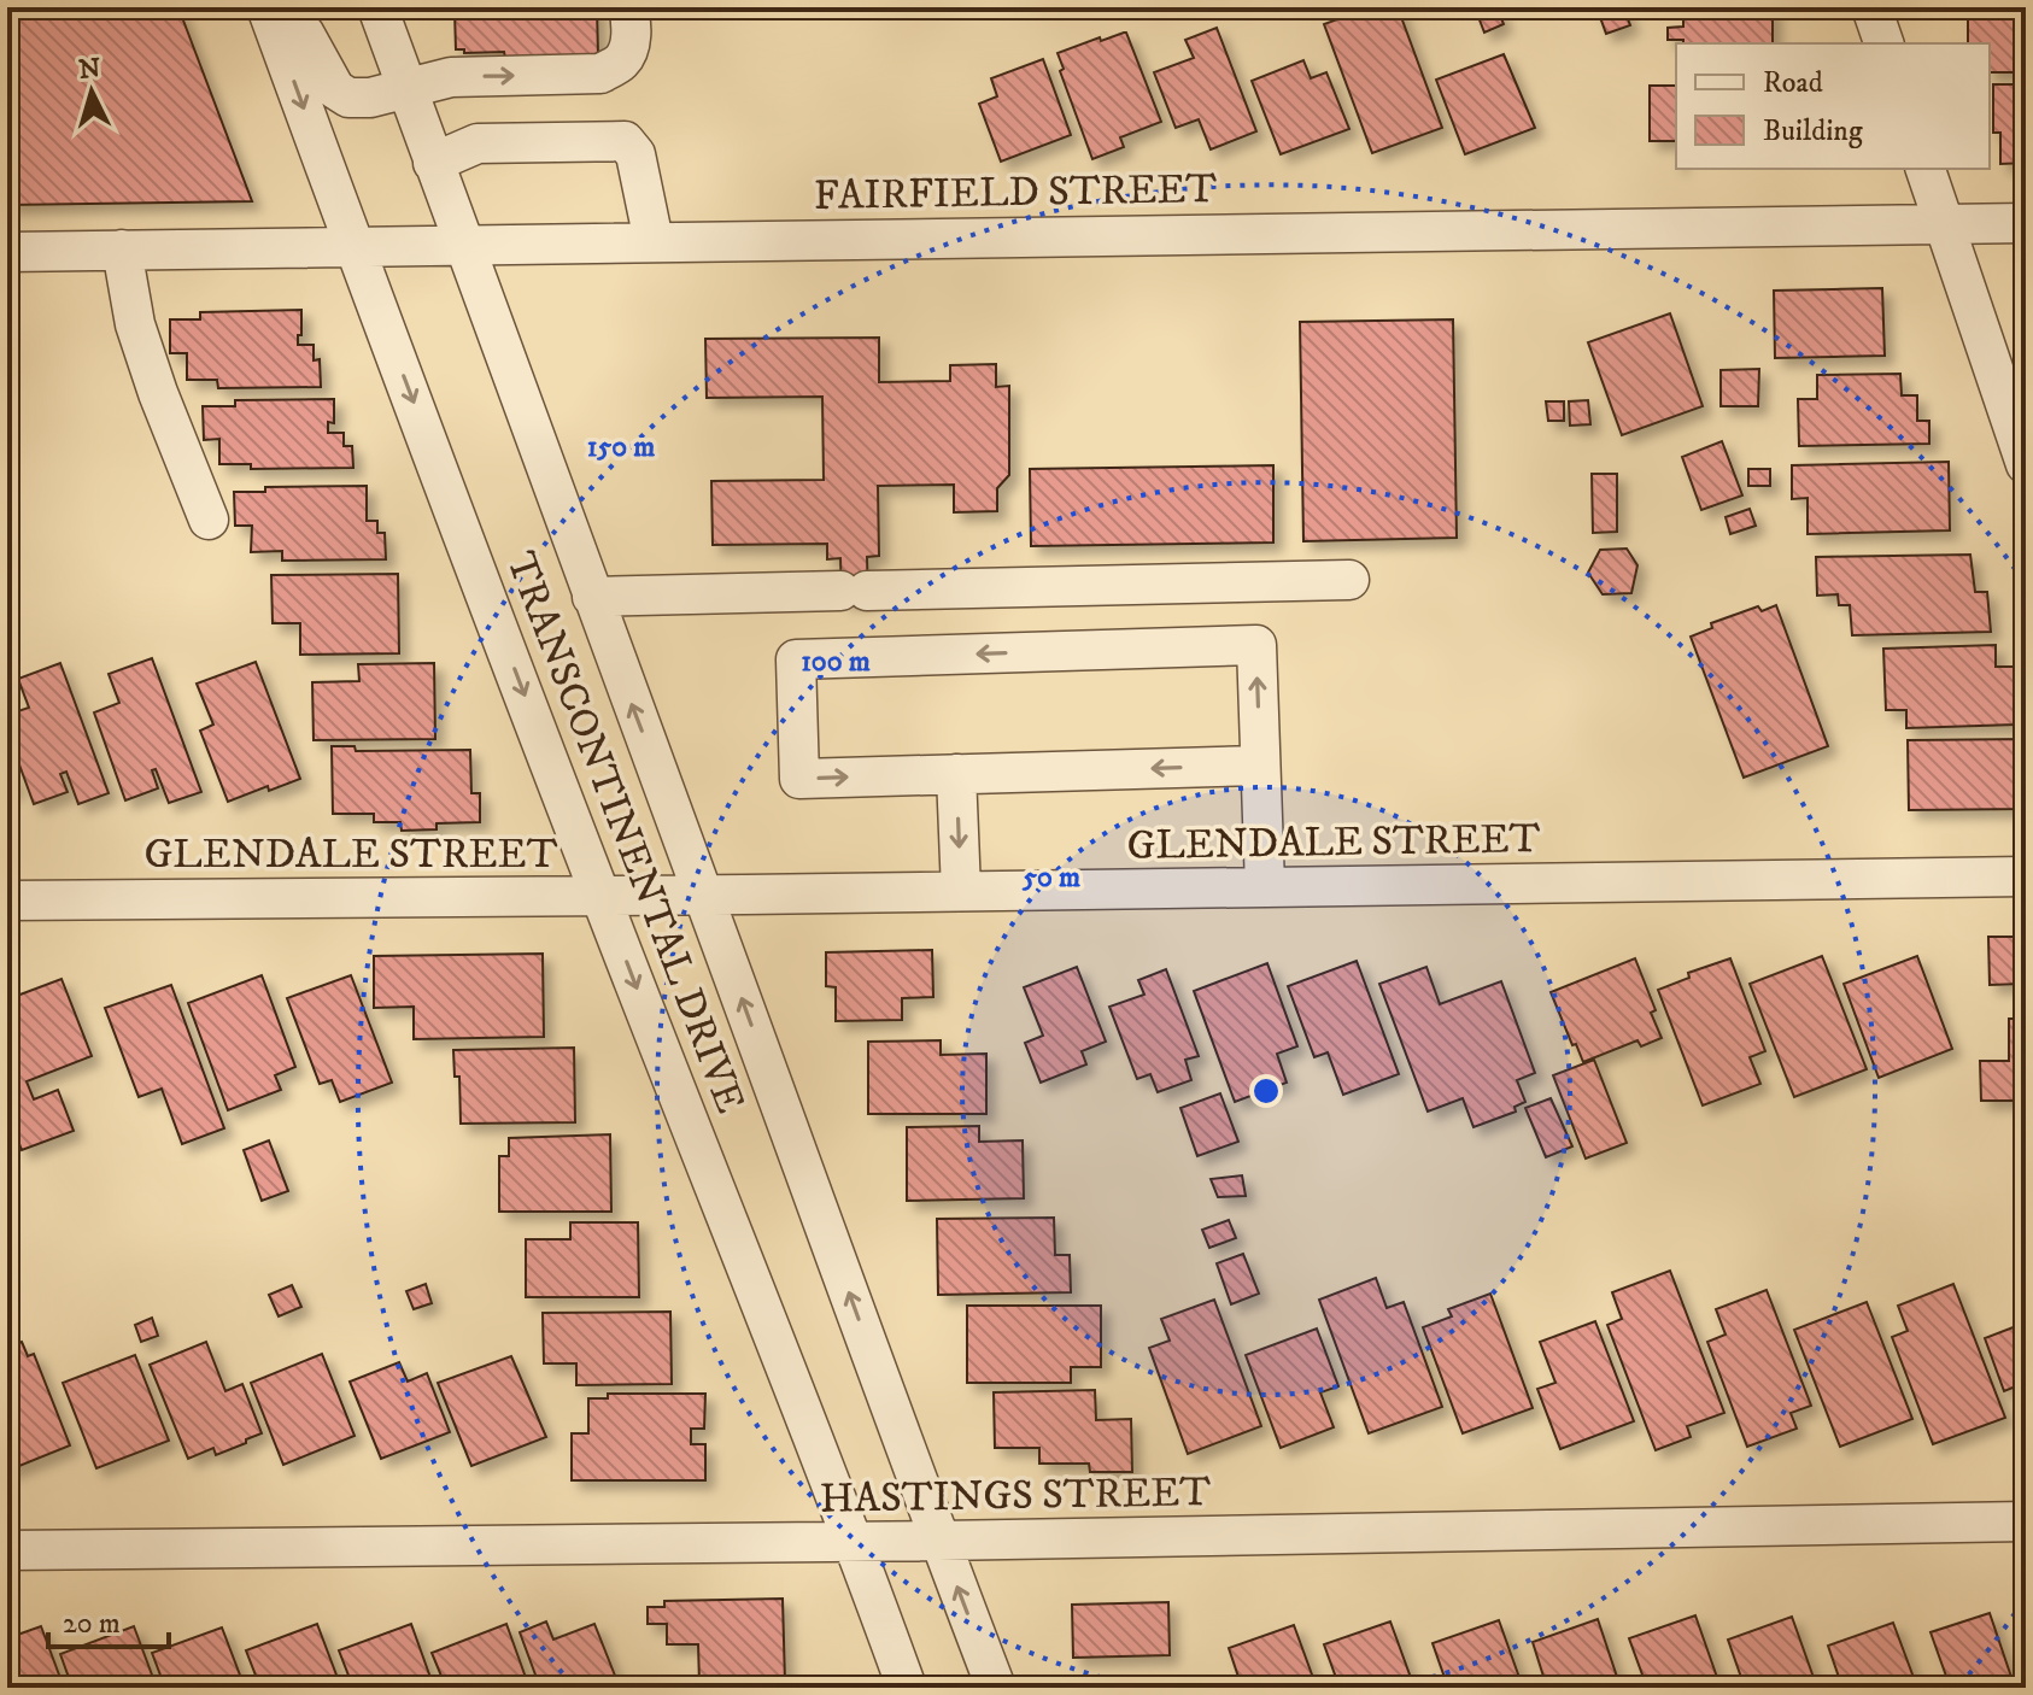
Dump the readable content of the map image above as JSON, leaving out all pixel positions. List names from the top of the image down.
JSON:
{
  "streets": {
    "street": [
      "FAIRFIELD STREET",
      "TRANSCONTINENTAL DRIVE",
      "GLENDALE STREET",
      "HASTINGS STREET"
    ]
  },
  "crossings": [
    ["FAIRFIELD STREET", "TRANSCONTINENTAL DRIVE"],
    ["TRANSCONTINENTAL DRIVE", "GLENDALE STREET"],
    ["TRANSCONTINENTAL DRIVE", "HASTINGS STREET"]
  ],
  "legend": ["Road", "Building"],
  "scale_bar": "20 m",
  "north": "top",
  "rings": ["150 m", "100 m", "50 m"]
}
